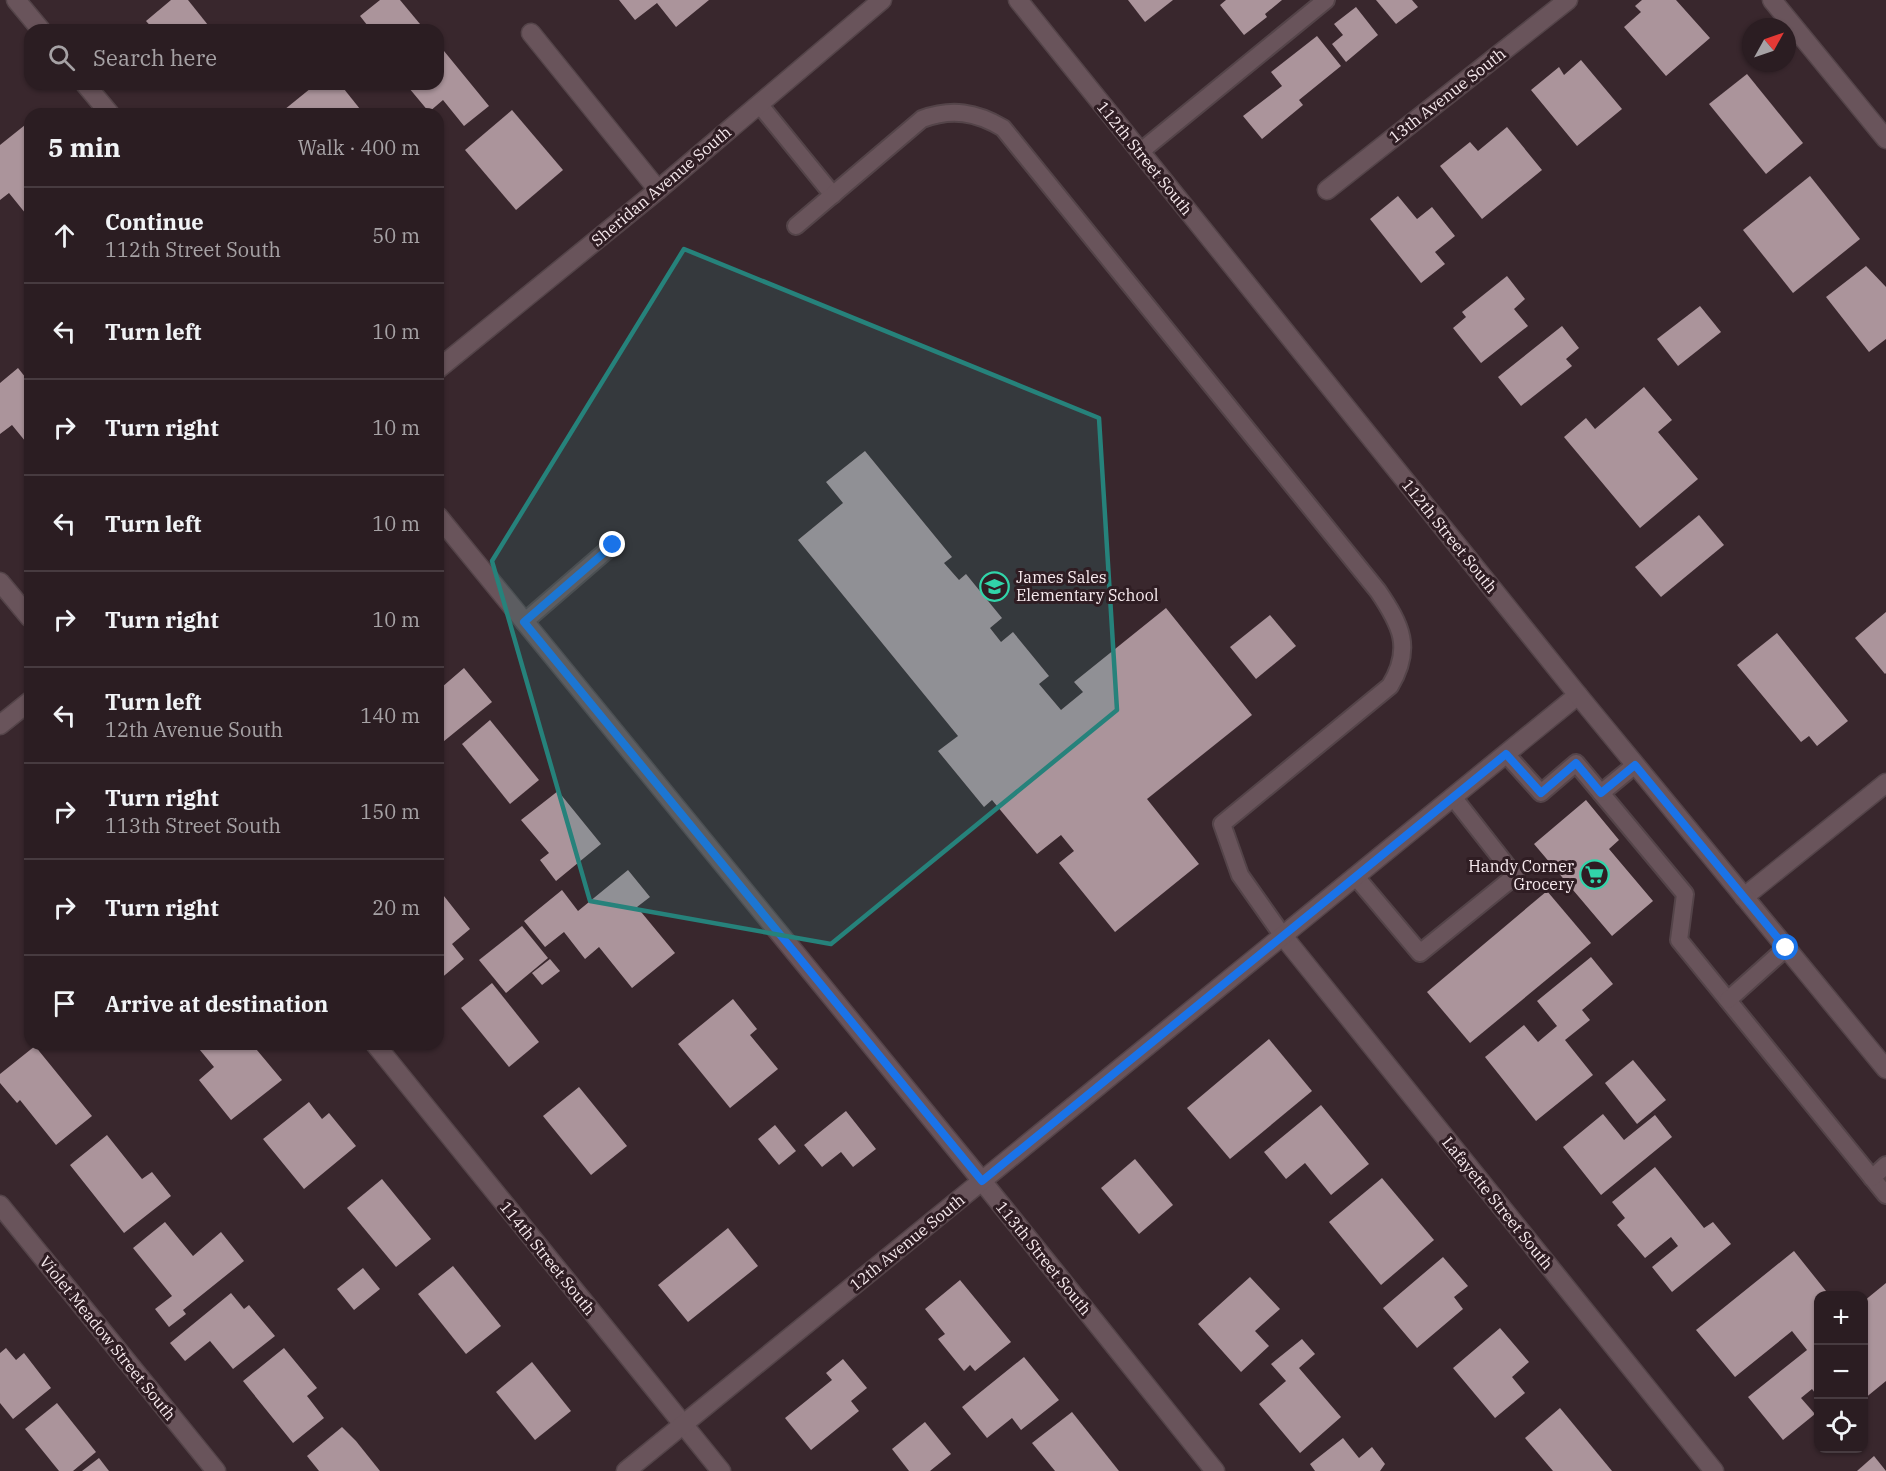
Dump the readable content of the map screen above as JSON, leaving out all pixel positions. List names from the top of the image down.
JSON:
{
  "streets": {
    "street": [
      "13th Avenue South",
      "112th Street South",
      "Sheridan Avenue South",
      "Lafayette Street South",
      "12th Avenue South",
      "114th Street South",
      "113th Street South",
      "Violet Meadow Street South"
    ]
  },
  "crossings": [
    ["112th Street South", "12th Avenue South"],
    ["Lafayette Street South", "12th Avenue South"],
    ["12th Avenue South", "114th Street South"],
    ["12th Avenue South", "113th Street South"]
  ],
  "places": {
    "school or university": ["James Sales Elementary School"],
    "supermarket": ["Handy Corner Grocery"]
  },
  "north": "top right",
  "page": {
    "search": "Search here",
    "heading": ["5 min", "Walk · 400 m"],
    "list": [
      ["Continue", "112th Street South", "50 m"],
      ["Turn left", "10 m"],
      ["Turn right", "10 m"],
      ["Turn left", "10 m"],
      ["Turn right", "10 m"],
      ["Turn left", "12th Avenue South", "140 m"],
      ["Turn right", "113th Street South", "150 m"],
      ["Turn right", "20 m"],
      "Arrive at destination"
    ],
    "map_buttons": ["+", "−"]
  }
}
